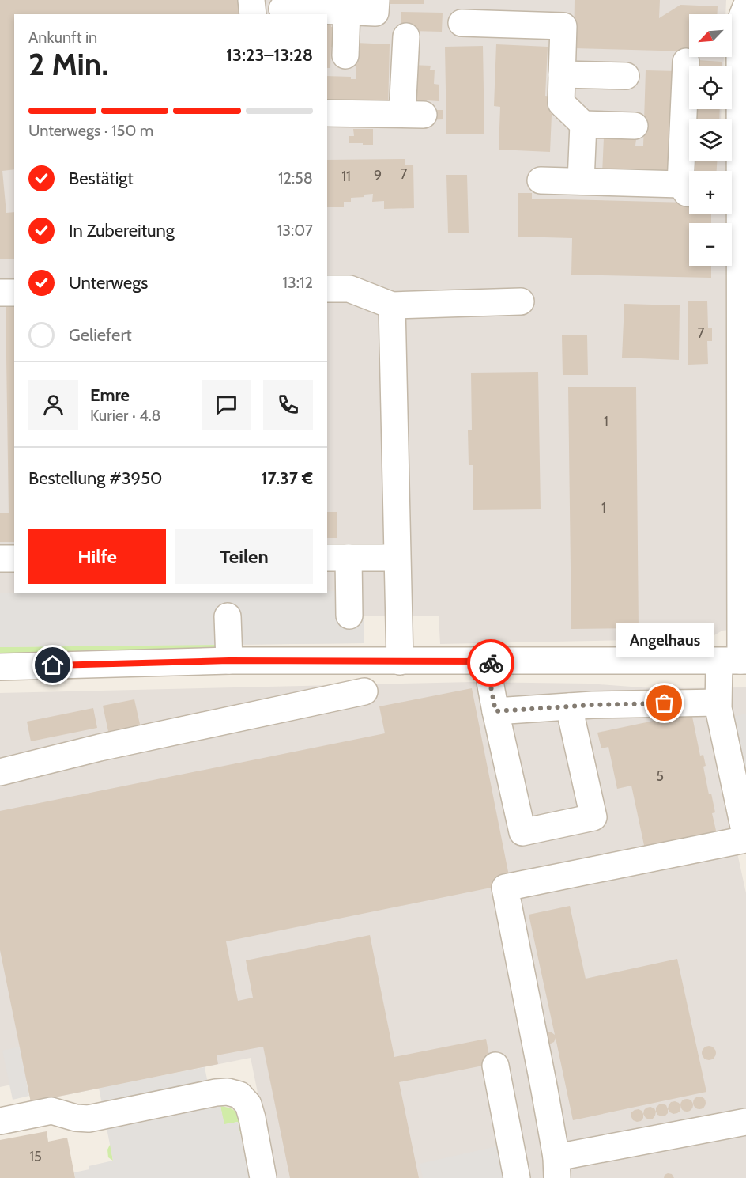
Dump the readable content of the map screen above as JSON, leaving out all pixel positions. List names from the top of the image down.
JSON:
{
  "places": ["Angelhaus"],
  "house_numbers": [
    "7",
    "9",
    "11",
    "7",
    "1",
    "1",
    "5",
    "15"
  ],
  "north": "bottom left",
  "page": {
    "map_buttons": ["+", "−"],
    "heading": ["2 Min.", "Ankunft in", "13:23–13:28"],
    "panel": [
      "Emre",
      "Kurier · 4.8",
      "Bestellung #3950",
      "17.37 €"
    ],
    "bar": "Unterwegs · 150 m",
    "list": [
      ["Bestätigt", "12:58"],
      ["In Zubereitung", "13:07"],
      ["Unterwegs", "13:12"],
      "Geliefert"
    ],
    "buttons": ["Hilfe", "Teilen"],
    "bubble": "Angelhaus"
  }
}
